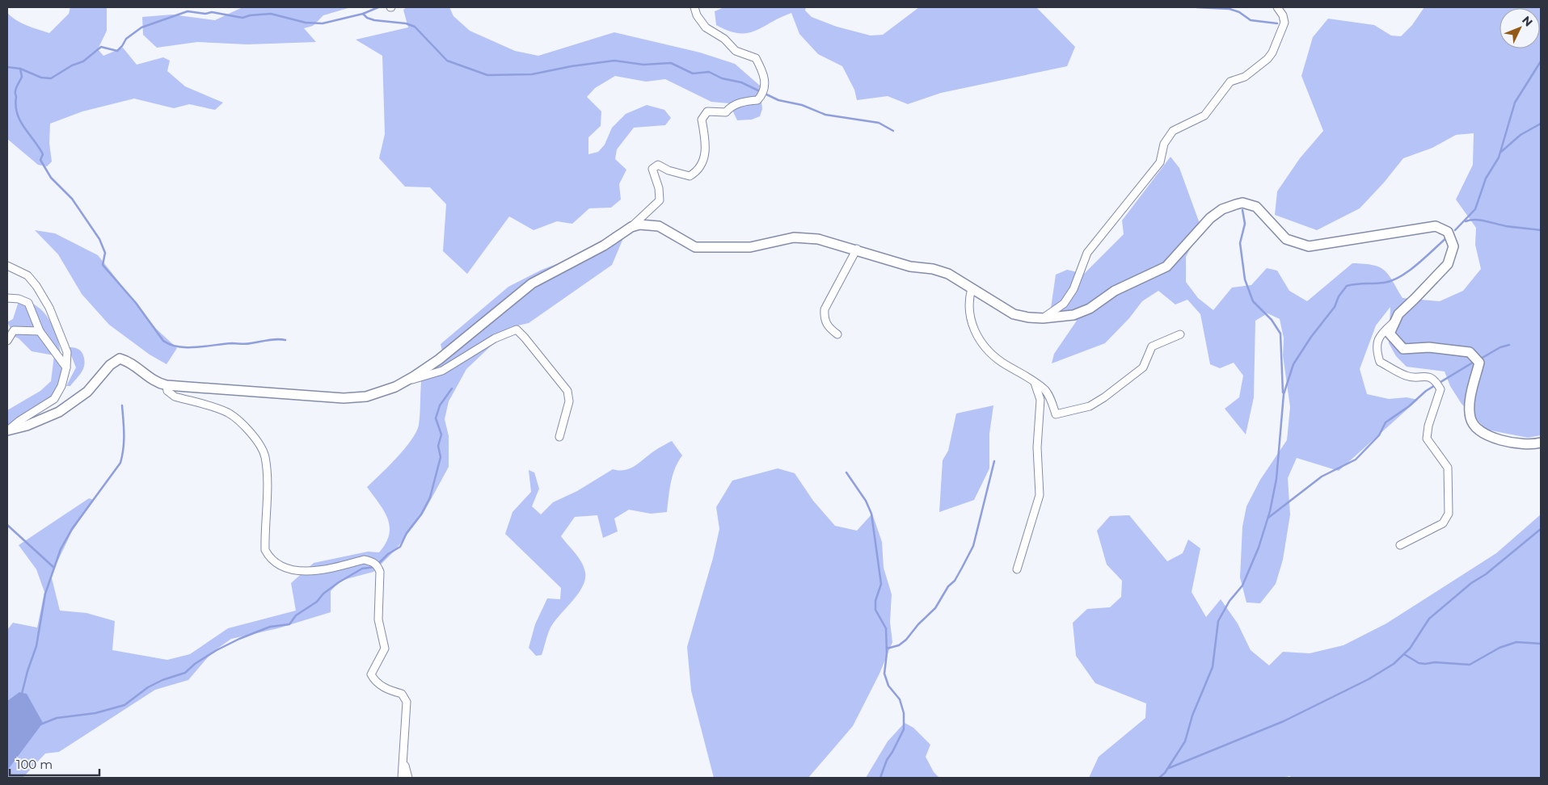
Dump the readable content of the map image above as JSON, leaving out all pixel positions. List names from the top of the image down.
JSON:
{
  "scale_bar": "100 m",
  "north": "top right"
}
